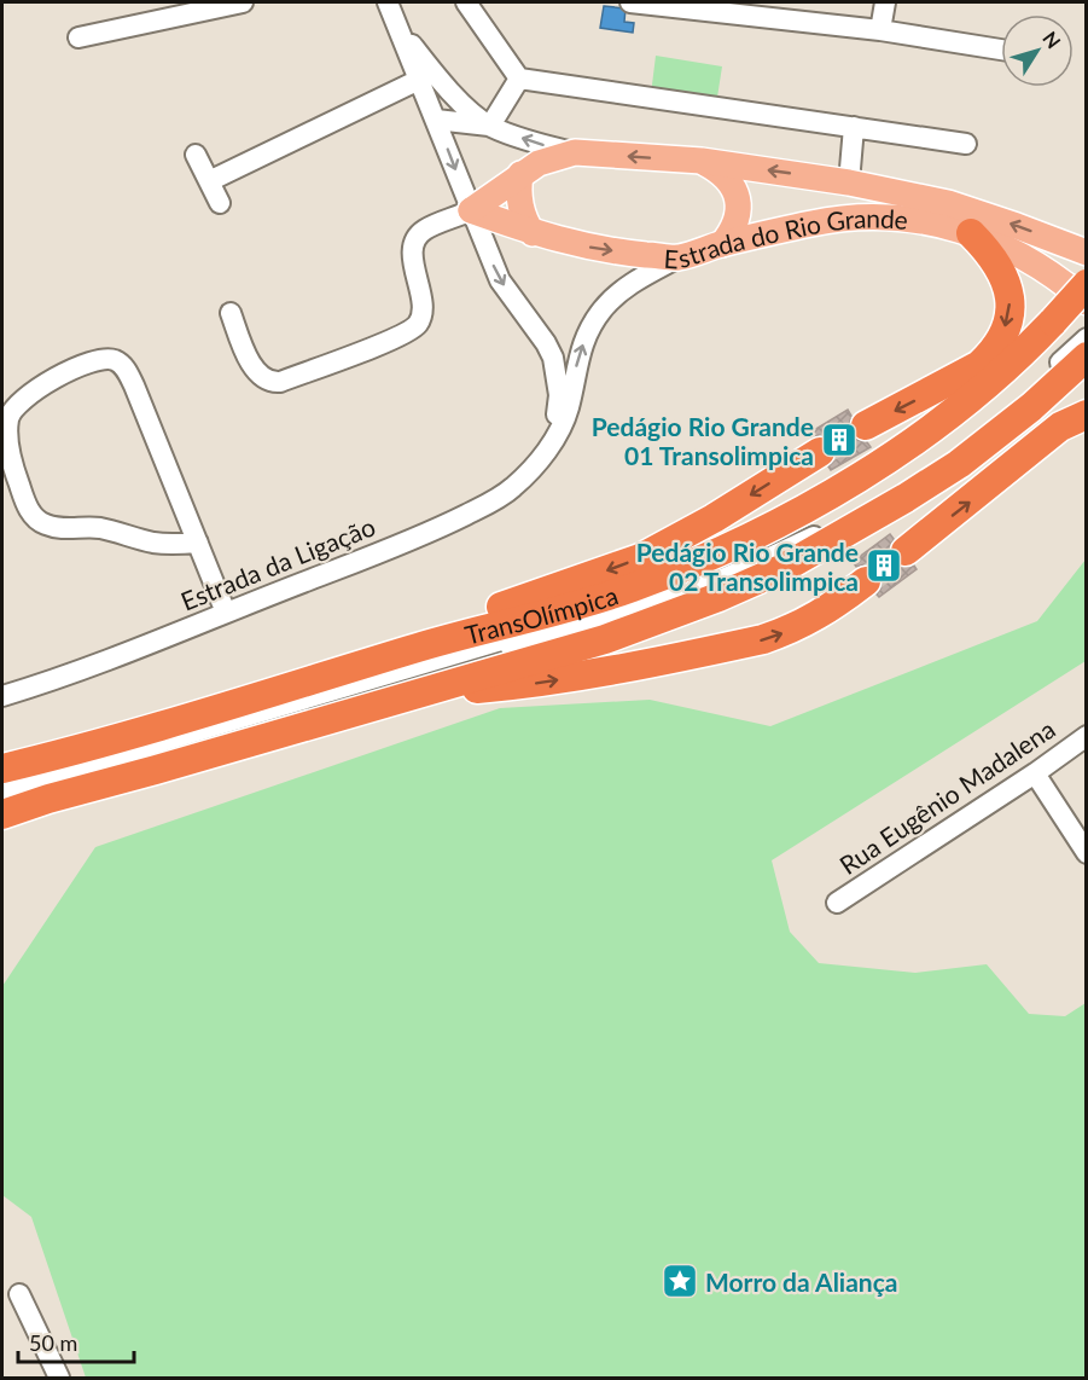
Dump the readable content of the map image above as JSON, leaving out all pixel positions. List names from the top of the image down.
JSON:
{
  "streets": {
    "highway": ["TransOlímpica"],
    "main road": ["Estrada do Rio Grande"],
    "street": ["Estrada da Ligação", "Rua Eugênio Madalena"]
  },
  "crossings": [
    ["Estrada do Rio Grande", "Estrada da Ligação"],
    ["Estrada do Rio Grande", "TransOlímpica"]
  ],
  "places": {
    "building": ["Pedágio Rio Grande 01 Transolimpica", "Pedágio Rio Grande 02 Transolimpica"],
    "place": ["Morro da Aliança"]
  },
  "scale_bar": "50 m",
  "north": "top right"
}
